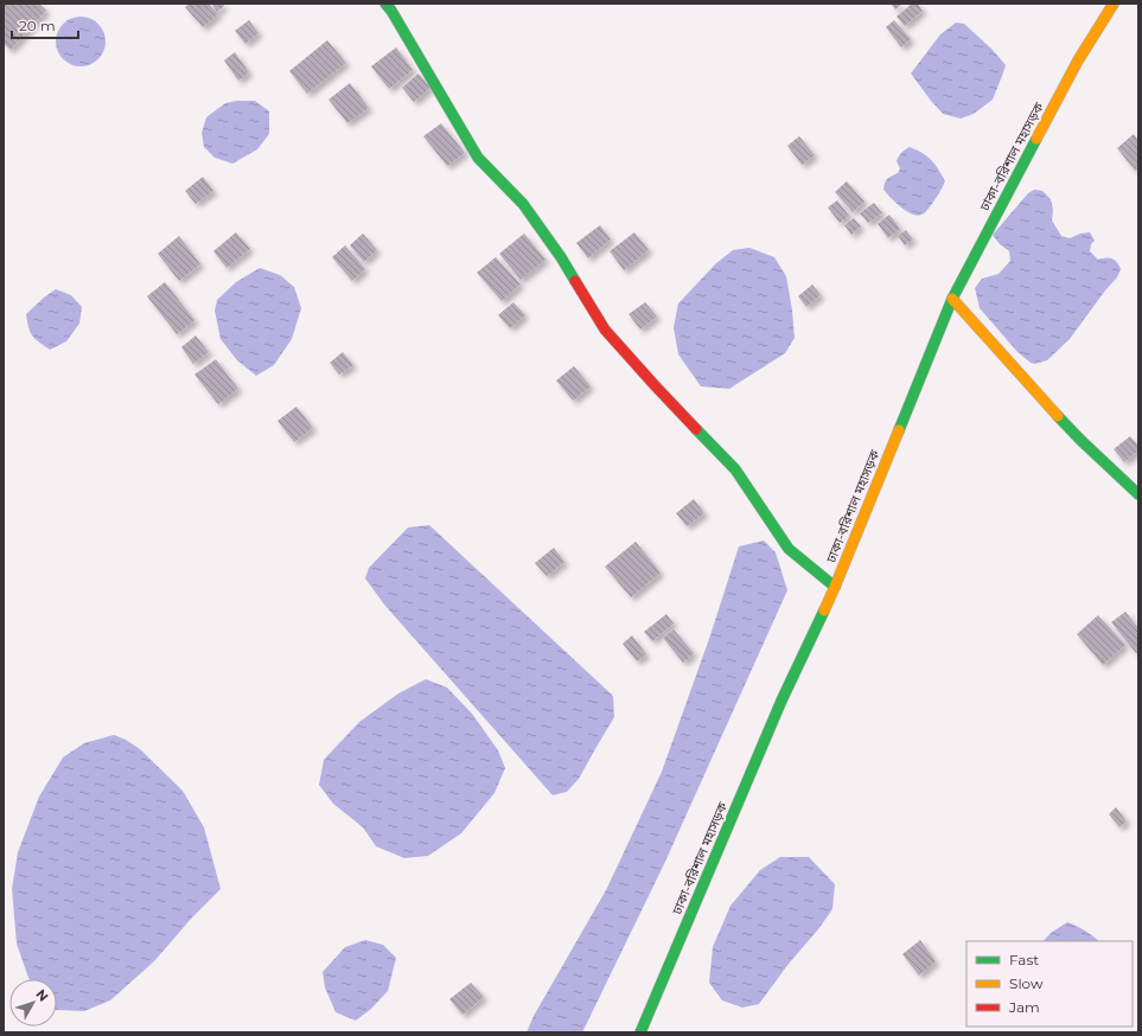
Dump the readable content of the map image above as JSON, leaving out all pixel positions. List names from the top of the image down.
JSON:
{
  "streets": {
    "main road": ["ঢাকা-বরিশাল মহাসড়ক"]
  },
  "legend": ["Fast", "Slow", "Jam"],
  "scale_bar": "20 m",
  "north": "top right"
}
